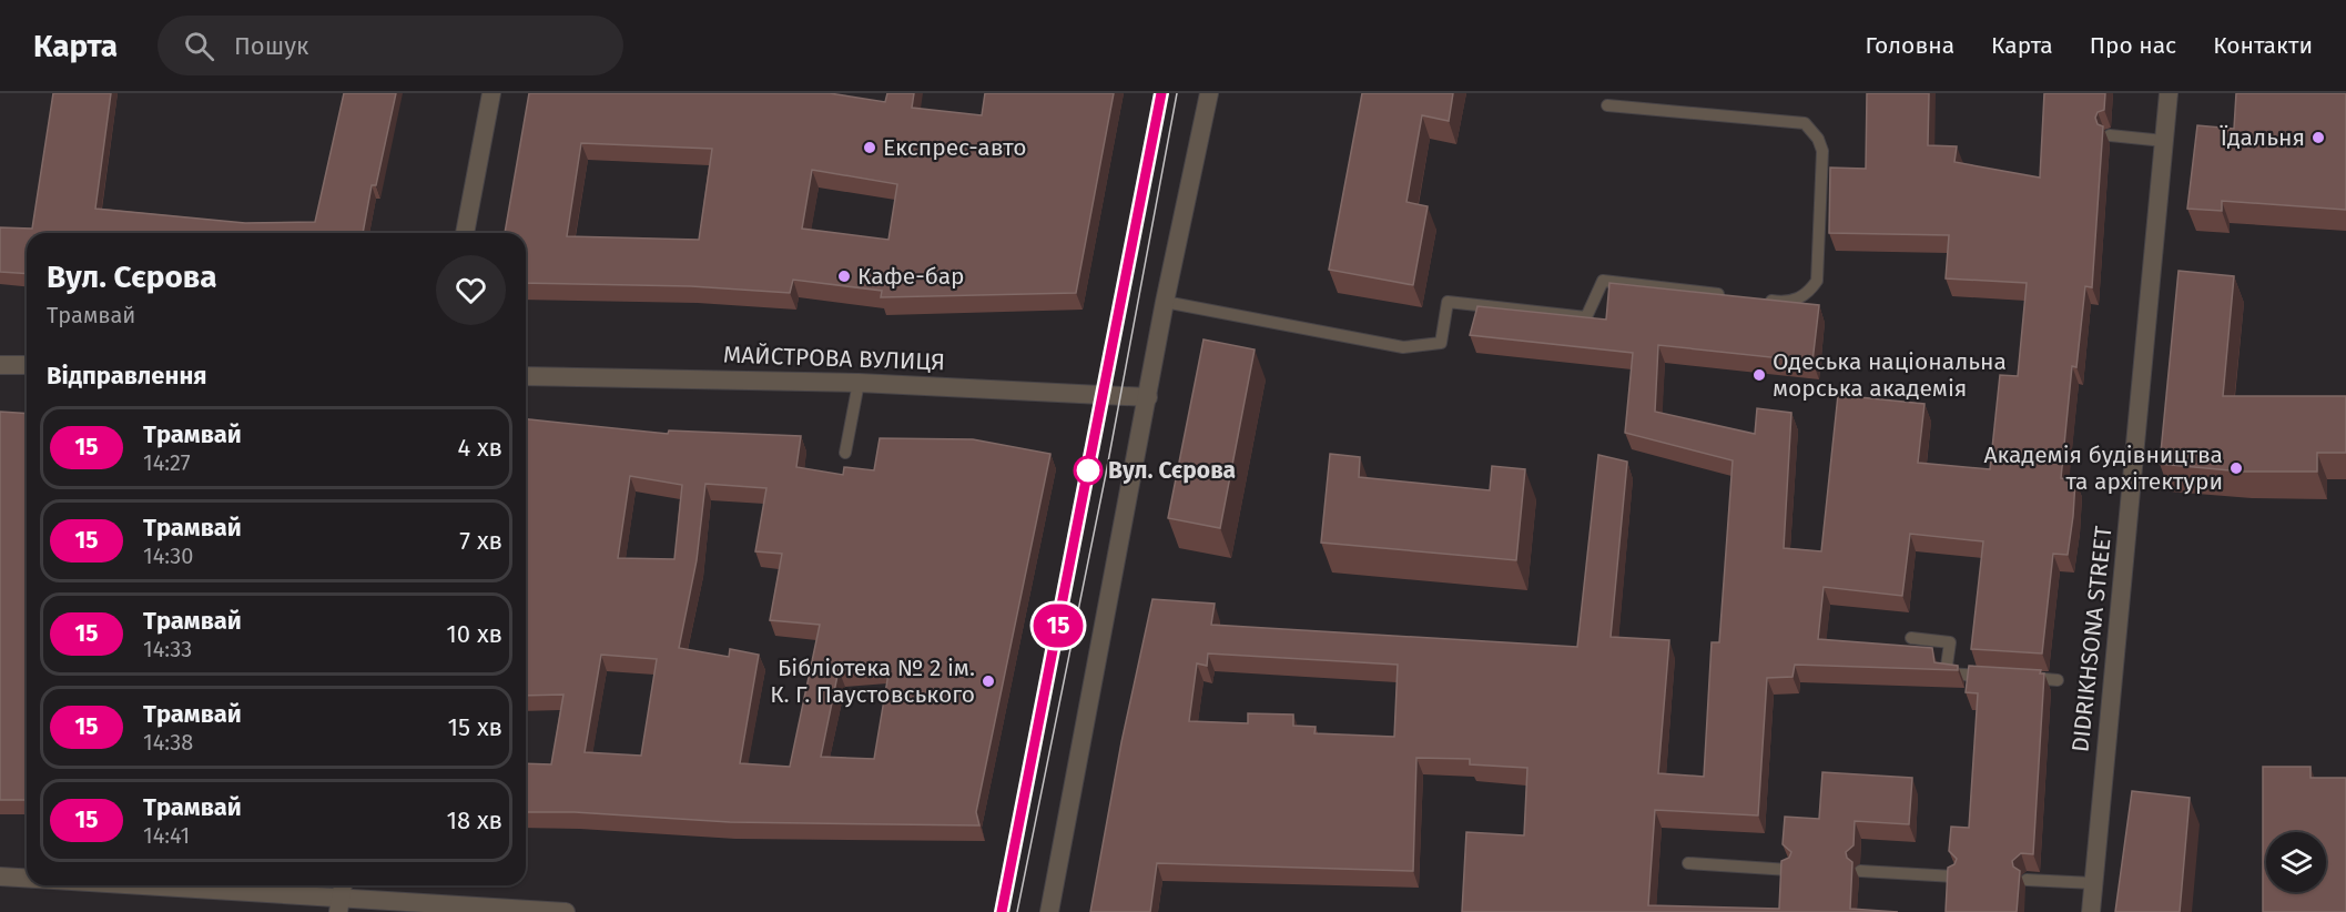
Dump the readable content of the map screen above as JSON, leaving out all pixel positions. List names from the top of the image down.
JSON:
{
  "streets": {
    "street": ["МАЙСТРОВА ВУЛИЦЯ", "DIDRIKHSONA STREET"]
  },
  "places": [
    "Їдальня",
    "Експрес-авто",
    "Кафе-бар",
    "Одеська національна морська академія",
    "Академія будівництва та архітектури",
    "Вул. Сєрова",
    "Бібліотека № 2 ім. К. Г. Паустовського"
  ],
  "lines": ["tram line 15"],
  "page": {
    "header": "Карта",
    "search": "Пошук",
    "nav": [
      "Головна",
      "Карта",
      "Про нас",
      "Контакти"
    ],
    "on_map": "15",
    "heading": [
      ["Вул. Сєрова", "Трамвай"],
      "Відправлення"
    ],
    "list": [
      {
        "mark": "15",
        "name": "Трамвай",
        "note": "14:27",
        "value": "4 хв"
      },
      {
        "mark": "15",
        "name": "Трамвай",
        "note": "14:30",
        "value": "7 хв"
      },
      {
        "mark": "15",
        "name": "Трамвай",
        "note": "14:33",
        "value": "10 хв"
      },
      {
        "mark": "15",
        "name": "Трамвай",
        "note": "14:38",
        "value": "15 хв"
      },
      {
        "mark": "15",
        "name": "Трамвай",
        "note": "14:41",
        "value": "18 хв"
      }
    ]
  }
}
